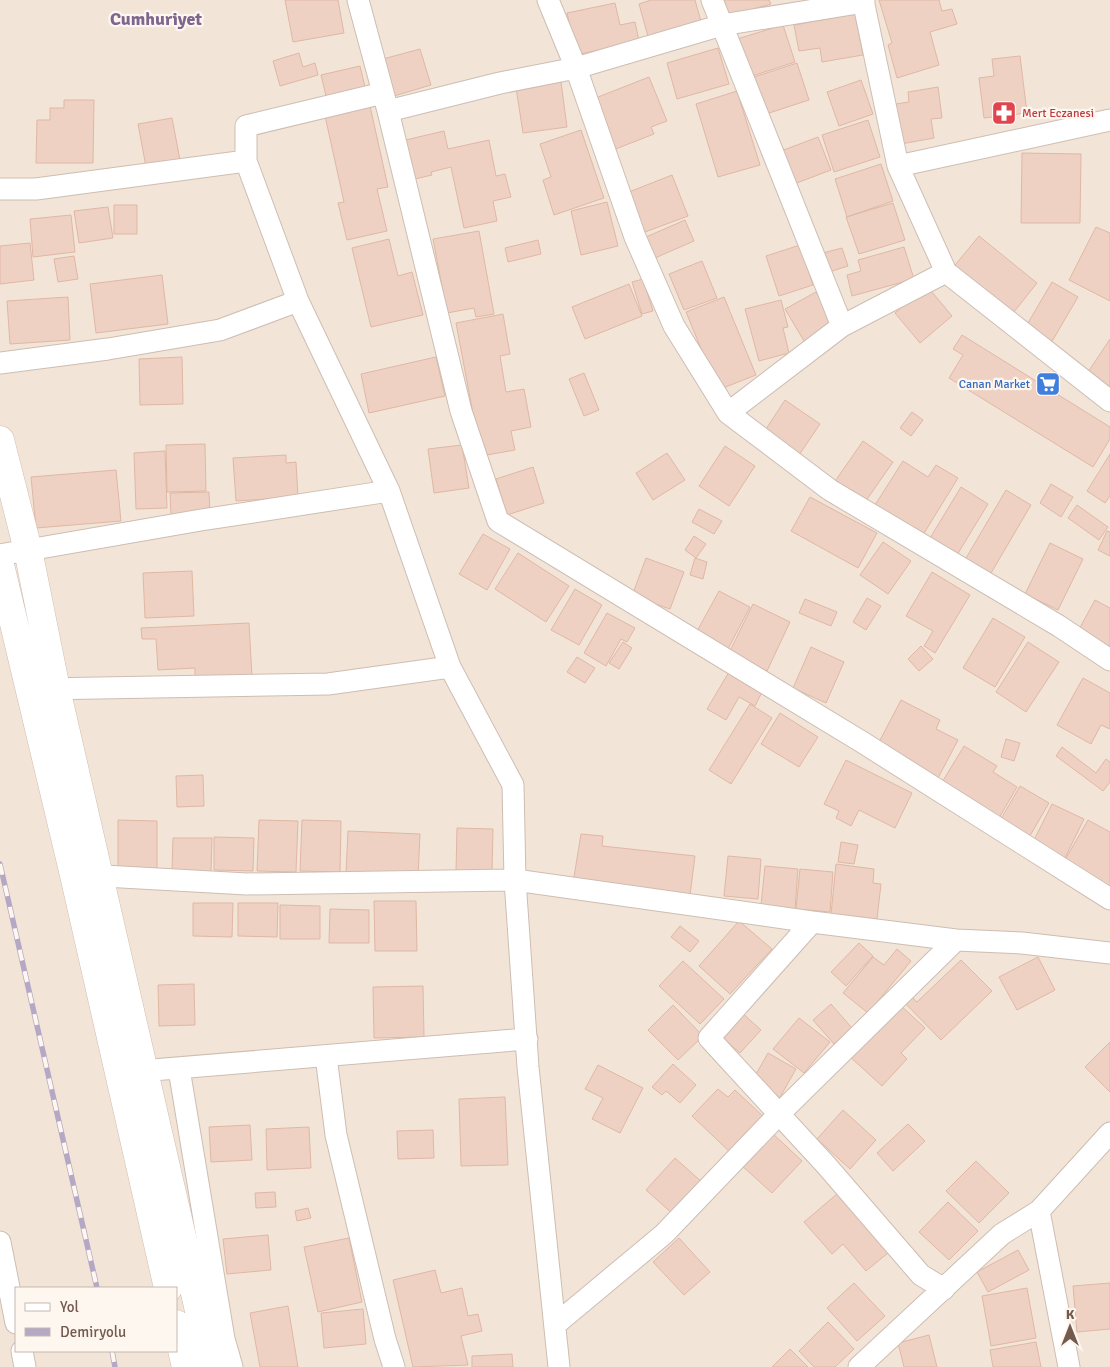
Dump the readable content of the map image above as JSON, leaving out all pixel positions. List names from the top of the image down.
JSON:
{
  "districts": ["Cumhuriyet"],
  "places": {
    "pharmacy": ["Mert Eczanesi"],
    "supermarket": ["Canan Market"]
  },
  "legend": ["Yol", "Demiryolu"],
  "north": "top"
}
